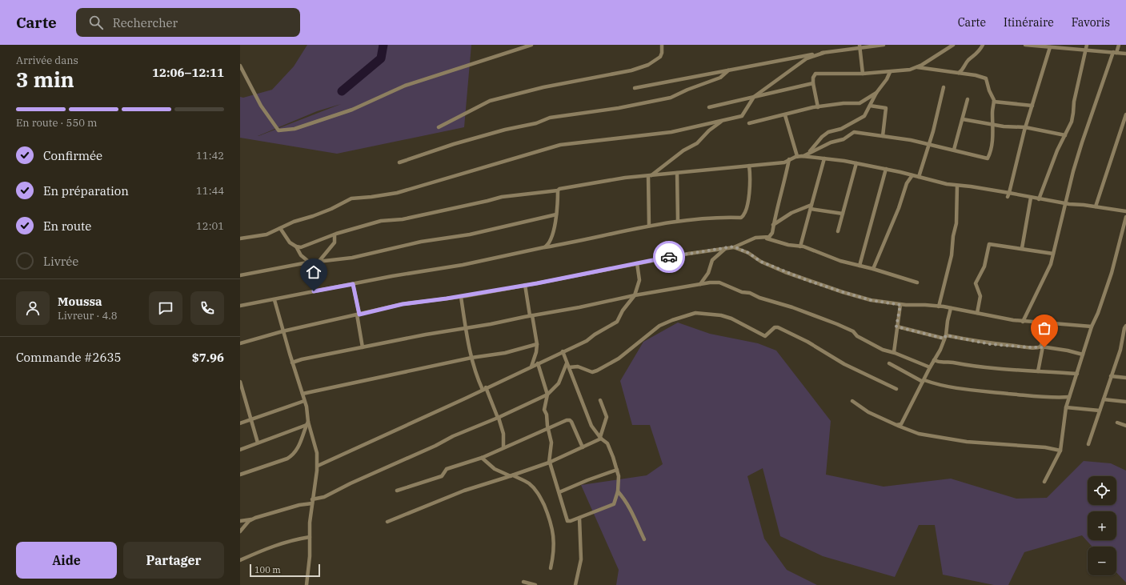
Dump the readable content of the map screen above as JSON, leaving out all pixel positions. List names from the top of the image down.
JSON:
{
  "scale_bar": "100 m",
  "page": {
    "header": "Carte",
    "search": "Rechercher",
    "nav": ["Carte", "Itinéraire", "Favoris"],
    "heading": ["3 min", "Arrivée dans", "12:06–12:11"],
    "panel": [
      "Moussa",
      "Livreur · 4.8",
      "Commande #2635",
      "$7.96"
    ],
    "bar": "En route · 550 m",
    "list": [
      ["Confirmée", "11:42"],
      ["En préparation", "11:44"],
      ["En route", "12:01"],
      "Livrée"
    ],
    "map_buttons": ["+", "−"],
    "buttons": ["Aide", "Partager"],
    "scale": "100 m"
  }
}
